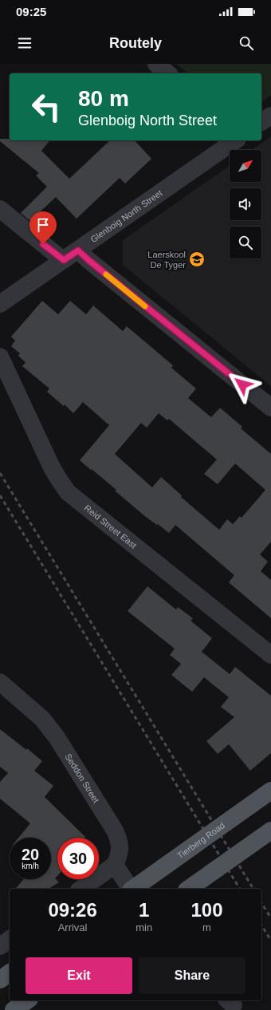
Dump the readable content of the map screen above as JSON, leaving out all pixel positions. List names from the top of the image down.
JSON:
{
  "streets": {
    "main road": ["Tierberg Road"],
    "street": ["Glenboig North Street", "Reid Street East", "Seddon Street"]
  },
  "places": {
    "school or university": ["Laerskool De Tyger"]
  },
  "north": "top right",
  "page": {
    "status": "09:25",
    "header": "Routely",
    "turn": ["80 m", "Glenboig North Street"],
    "speed": "20 km/h",
    "limit": "30",
    "eta": [
      "09:26",
      "Arrival",
      "1",
      "min",
      "100",
      "m"
    ],
    "buttons": ["Exit", "Share"]
  }
}
